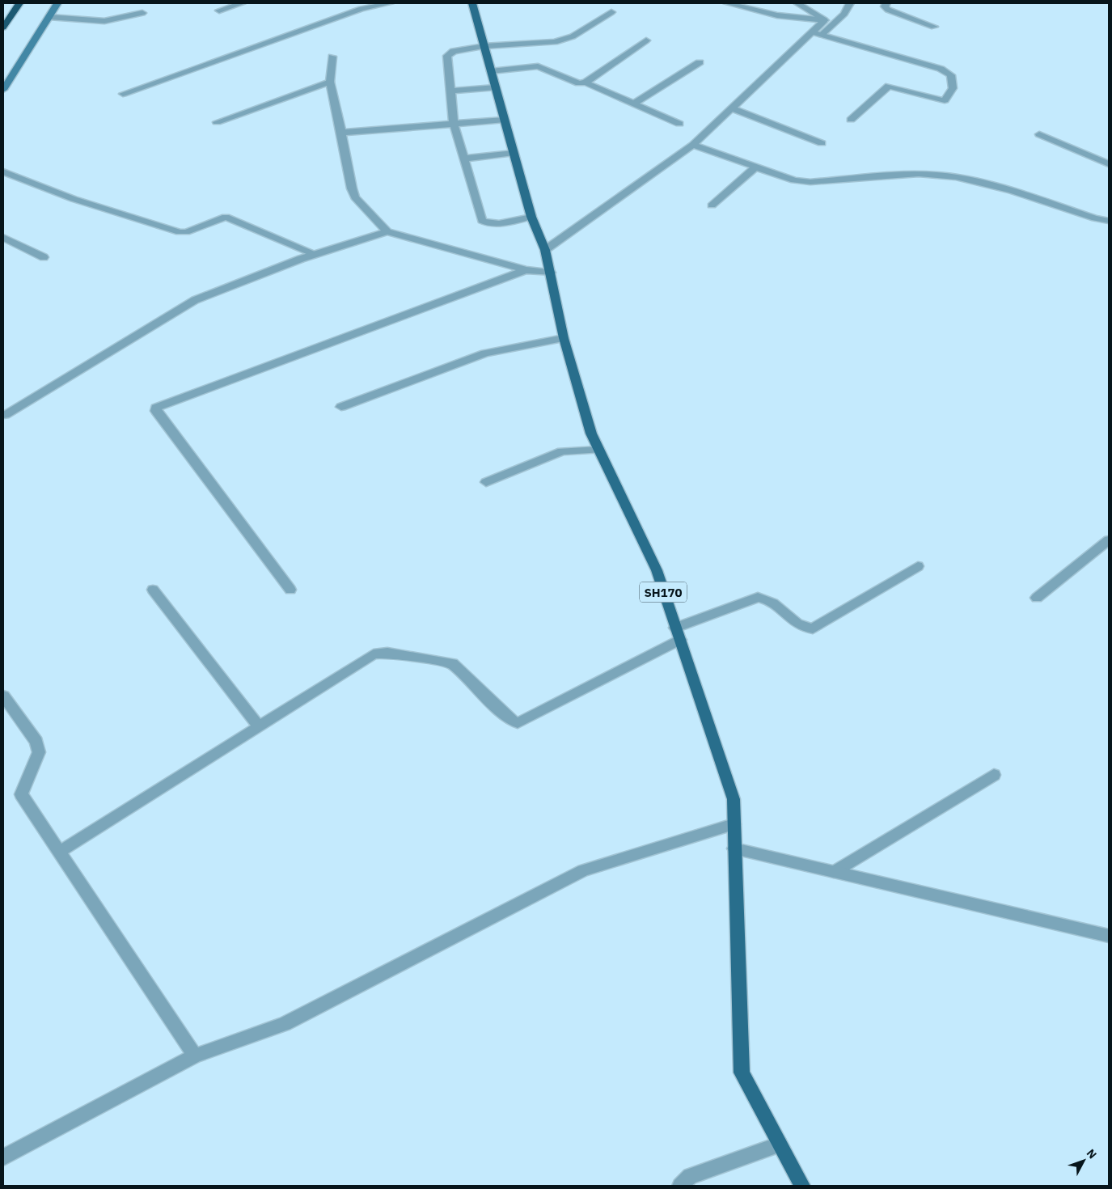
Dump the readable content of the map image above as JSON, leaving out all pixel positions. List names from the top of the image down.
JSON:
{
  "streets": {
    "main road": ["SH170"]
  },
  "north": "top right"
}
